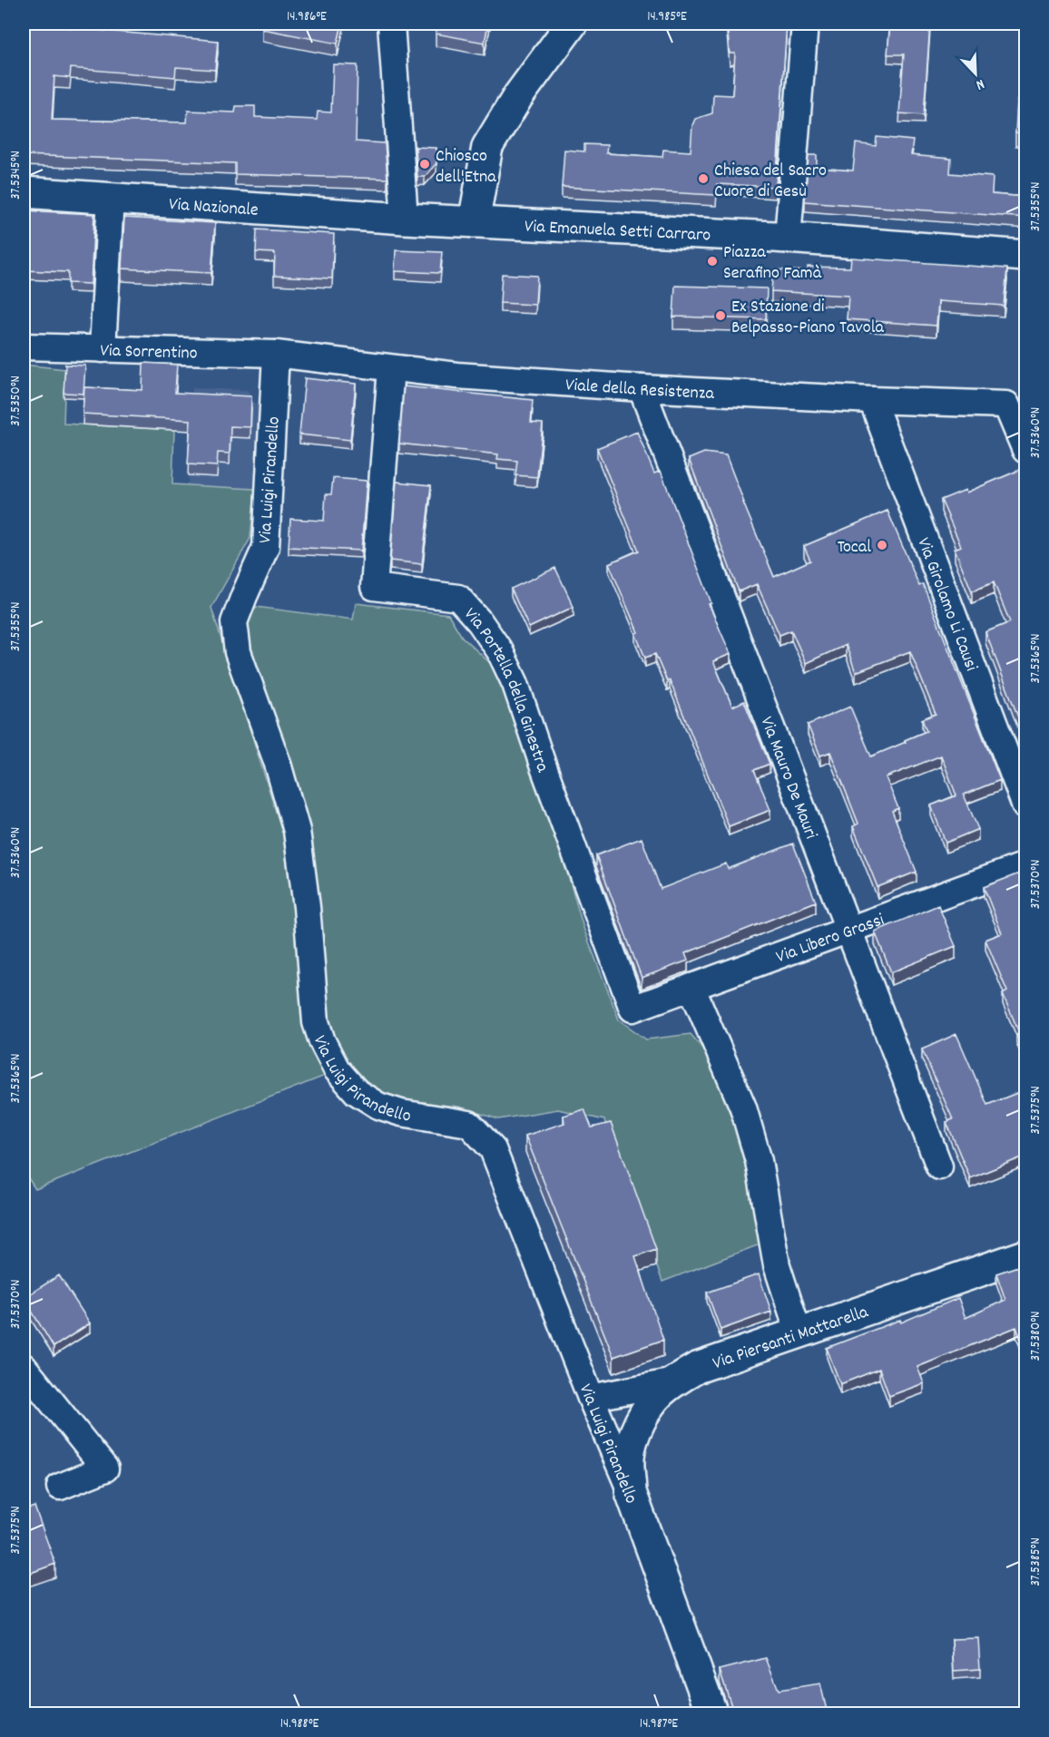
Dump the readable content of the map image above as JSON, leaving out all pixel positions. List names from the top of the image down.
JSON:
{
  "streets": {
    "street": [
      "Via Nazionale",
      "Via Emanuela Setti Carraro",
      "Via Sorrentino",
      "Viale della Resistenza",
      "Via Luigi Pirandello",
      "Via Girolamo Li Causi",
      "Via Portella della Ginestra",
      "Via Mauro De Mauri",
      "Via Libero Grassi",
      "Via Piersanti Mattarella"
    ]
  },
  "crossings": [
    ["Via Nazionale", "Via Emanuela Setti Carraro"],
    ["Via Sorrentino", "Viale della Resistenza"],
    ["Via Sorrentino", "Via Luigi Pirandello"],
    ["Viale della Resistenza", "Via Luigi Pirandello"],
    ["Viale della Resistenza", "Via Girolamo Li Causi"],
    ["Viale della Resistenza", "Via Portella della Ginestra"],
    ["Viale della Resistenza", "Via Mauro De Mauri"],
    ["Via Luigi Pirandello", "Via Piersanti Mattarella"],
    ["Via Portella della Ginestra", "Via Libero Grassi"],
    ["Via Mauro De Mauri", "Via Libero Grassi"]
  ],
  "places": [
    "Chiosco dell'Etna",
    "Chiesa del Sacro Cuore di Gesù",
    "Piazza Serafino Famà",
    "Ex Stazione di Belpasso-Piano Tavola",
    "Tocal"
  ],
  "north": "bottom right",
  "coordinates": [
    "14.986°E",
    "14.985°E",
    "37.5345°N",
    "37.5355°N",
    "37.5350°N",
    "37.5360°N",
    "37.5365°N",
    "37.5370°N",
    "37.5375°N",
    "37.5380°N",
    "37.5385°N",
    "14.988°E",
    "14.987°E"
  ]
}
